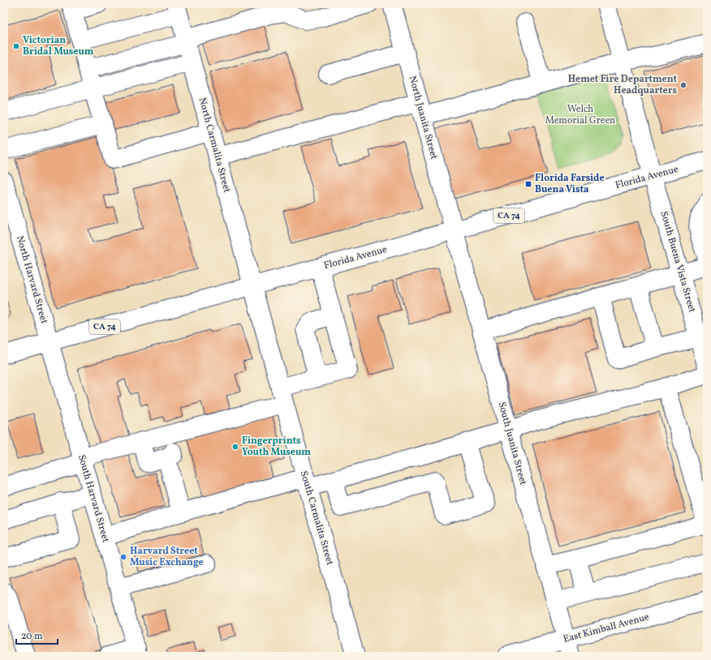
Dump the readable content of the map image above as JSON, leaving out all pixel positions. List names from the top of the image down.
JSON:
{
  "streets": {
    "street": [
      "North Juanita Street",
      "North Carmalita Street",
      "Florida Avenue",
      "CA 74",
      "South Buena Vista Street",
      "North Harvard Street",
      "South Juanita Street",
      "South Harvard Street",
      "South Carmalita Street",
      "East Kimball Avenue"
    ]
  },
  "crossings": [
    ["North Juanita Street", "Florida Avenue"],
    ["North Juanita Street", "South Juanita Street"],
    ["North Carmalita Street", "Florida Avenue"],
    ["North Carmalita Street", "South Carmalita Street"],
    ["Florida Avenue", "South Buena Vista Street"],
    ["Florida Avenue", "North Harvard Street"],
    ["Florida Avenue", "South Juanita Street"],
    ["Florida Avenue", "South Harvard Street"],
    ["Florida Avenue", "South Carmalita Street"],
    ["North Harvard Street", "South Harvard Street"],
    ["South Juanita Street", "East Kimball Avenue"]
  ],
  "parks": ["Welch Memorial Green"],
  "places": {
    "other": [
      "Victorian Bridal Museum",
      "Hemet Fire Department Headquarters",
      "Fingerprints Youth Museum",
      "Harvard Street Music Exchange"
    ],
    "transit": ["Florida Farside Buena Vista"]
  },
  "scale_bar": "20 m"
}
